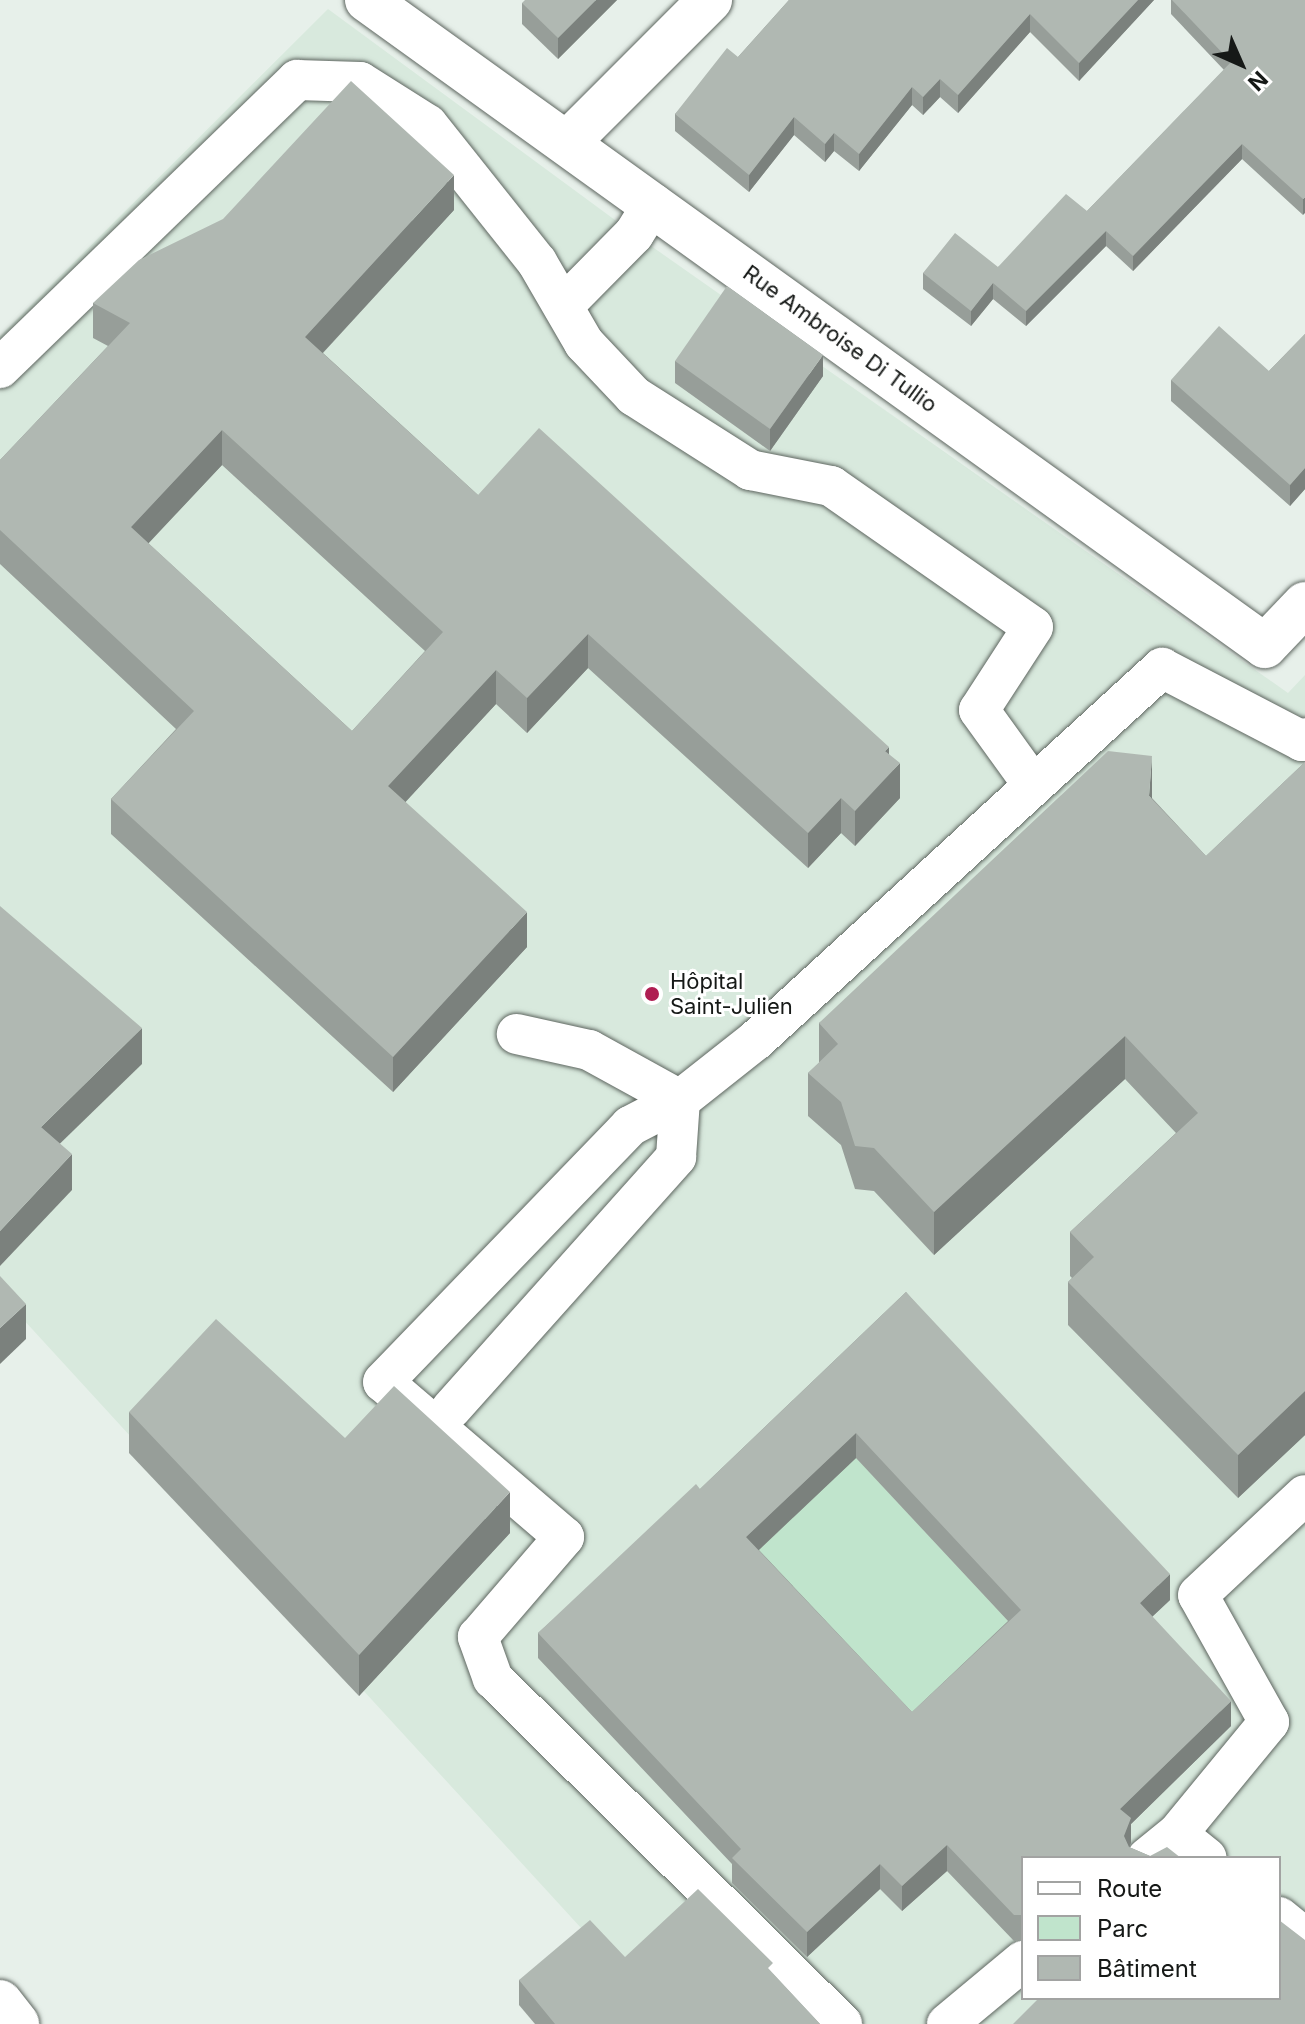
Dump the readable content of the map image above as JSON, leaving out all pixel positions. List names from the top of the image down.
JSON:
{
  "streets": {
    "street": ["Rue Ambroise Di Tullio"]
  },
  "places": ["Hôpital Saint-Julien"],
  "legend": ["Route", "Parc", "Bâtiment"],
  "north": "bottom right"
}
